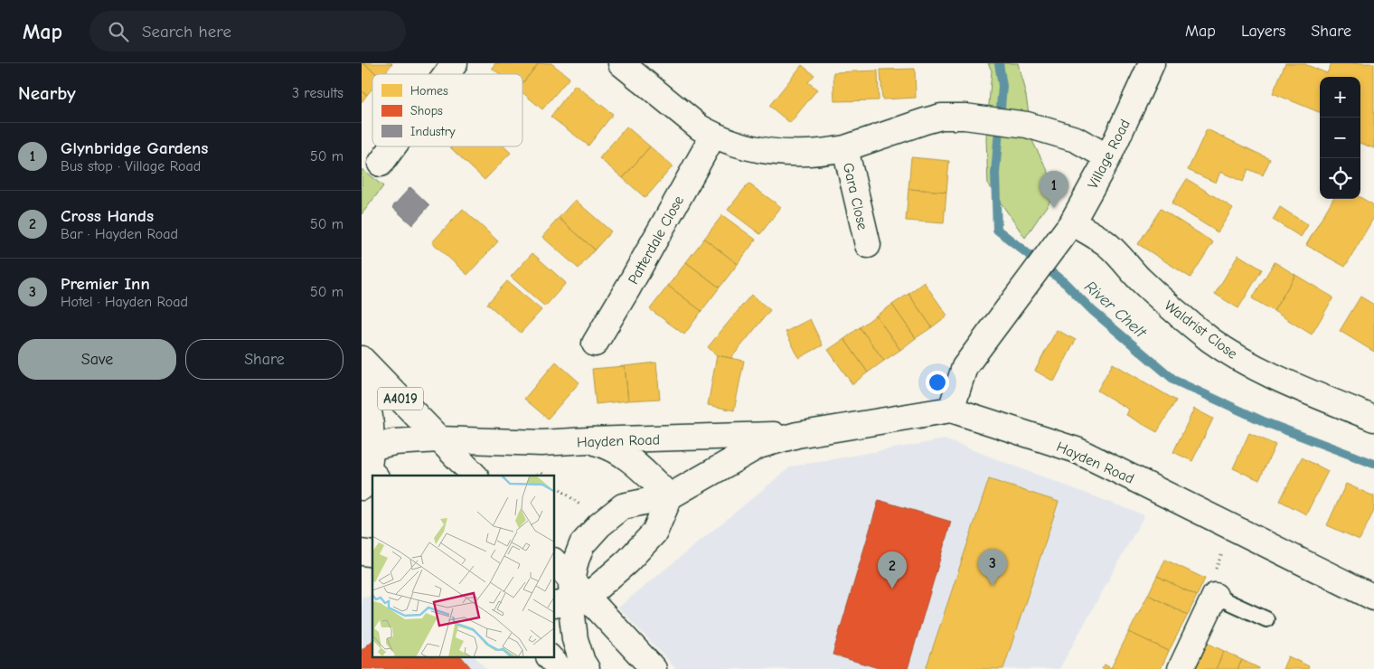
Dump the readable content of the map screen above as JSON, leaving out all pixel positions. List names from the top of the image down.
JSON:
{
  "streets": {
    "main road": [
      "Village Road",
      "Gara Close",
      "Patterdale Close",
      "Waldrist Close",
      "A4019",
      "Hayden Road"
    ]
  },
  "crossings": [
    ["Village Road", "Waldrist Close"],
    ["Village Road", "Hayden Road"],
    ["A4019", "Hayden Road"]
  ],
  "water": ["River Chelt"],
  "legend": ["Homes", "Shops", "Industry"],
  "page": {
    "header": "Map",
    "search": "Search here",
    "nav": ["Map", "Layers", "Share"],
    "heading": ["Nearby", "3 results"],
    "map_buttons": ["+", "−"],
    "list": [
      {
        "mark": "1",
        "name": "Glynbridge Gardens",
        "note": "Bus stop · Village Road",
        "value": "50 m"
      },
      {
        "mark": "2",
        "name": "Cross Hands",
        "note": "Bar · Hayden Road",
        "value": "50 m"
      },
      {
        "mark": "3",
        "name": "Premier Inn",
        "note": "Hotel · Hayden Road",
        "value": "50 m"
      }
    ],
    "pins": ["1", "3", "2"],
    "buttons": ["Save", "Share"]
  }
}
